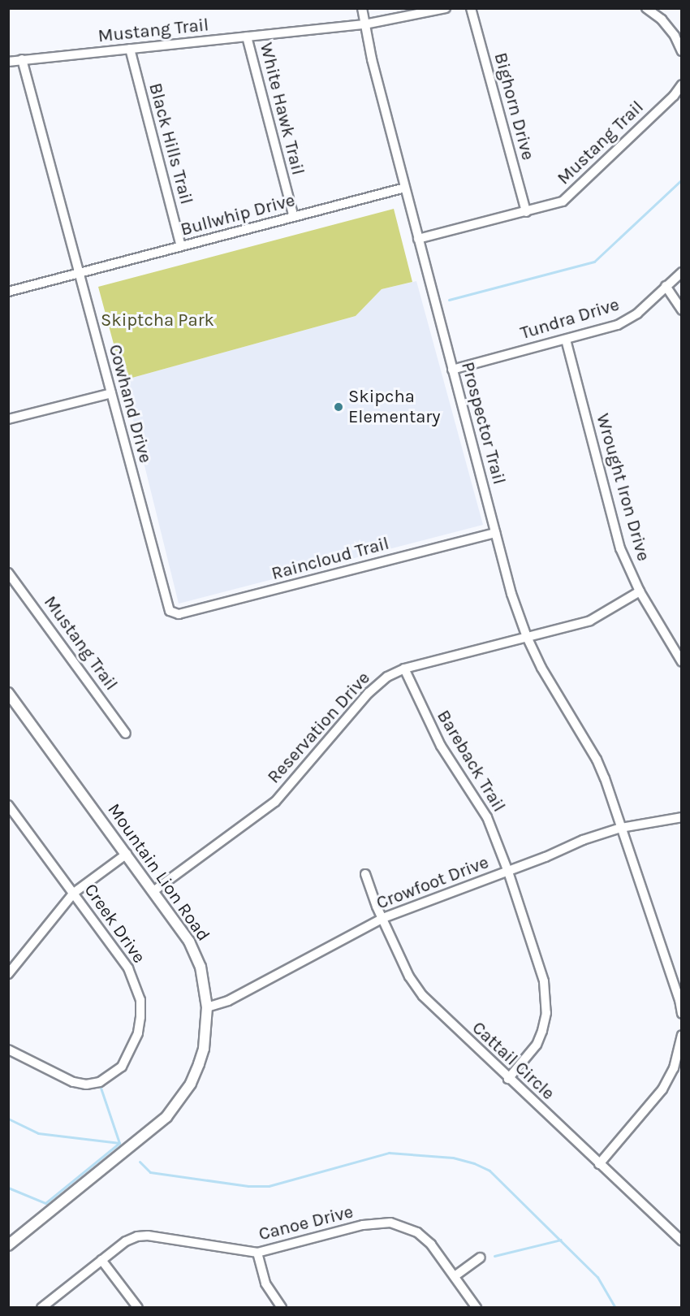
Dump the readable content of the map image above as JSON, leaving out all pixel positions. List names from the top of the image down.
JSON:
{
  "streets": {
    "street": [
      "Mustang Trail",
      "Bighorn Drive",
      "White Hawk Trail",
      "Black Hills Trail",
      "Bullwhip Drive",
      "Tundra Drive",
      "Cowhand Drive",
      "Prospector Trail",
      "Wrought Iron Drive",
      "Raincloud Trail",
      "Reservation Drive",
      "Bareback Trail",
      "Mountain Lion Road",
      "Crowfoot Drive",
      "Creek Drive",
      "Cattail Circle",
      "Canoe Drive"
    ]
  },
  "crossings": [
    ["Mustang Trail", "Bighorn Drive"],
    ["Mustang Trail", "White Hawk Trail"],
    ["Mustang Trail", "Black Hills Trail"],
    ["Mustang Trail", "Cowhand Drive"],
    ["Mustang Trail", "Prospector Trail"],
    ["White Hawk Trail", "Bullwhip Drive"],
    ["Black Hills Trail", "Bullwhip Drive"],
    ["Bullwhip Drive", "Cowhand Drive"],
    ["Bullwhip Drive", "Prospector Trail"],
    ["Tundra Drive", "Prospector Trail"],
    ["Tundra Drive", "Wrought Iron Drive"],
    ["Cowhand Drive", "Raincloud Trail"],
    ["Prospector Trail", "Raincloud Trail"],
    ["Prospector Trail", "Reservation Drive"],
    ["Prospector Trail", "Crowfoot Drive"],
    ["Wrought Iron Drive", "Reservation Drive"],
    ["Reservation Drive", "Bareback Trail"],
    ["Reservation Drive", "Mountain Lion Road"],
    ["Bareback Trail", "Crowfoot Drive"],
    ["Bareback Trail", "Cattail Circle"],
    ["Mountain Lion Road", "Crowfoot Drive"],
    ["Crowfoot Drive", "Cattail Circle"]
  ],
  "parks": ["Skiptcha Park"],
  "places": ["Skipcha Elementary"]
}
